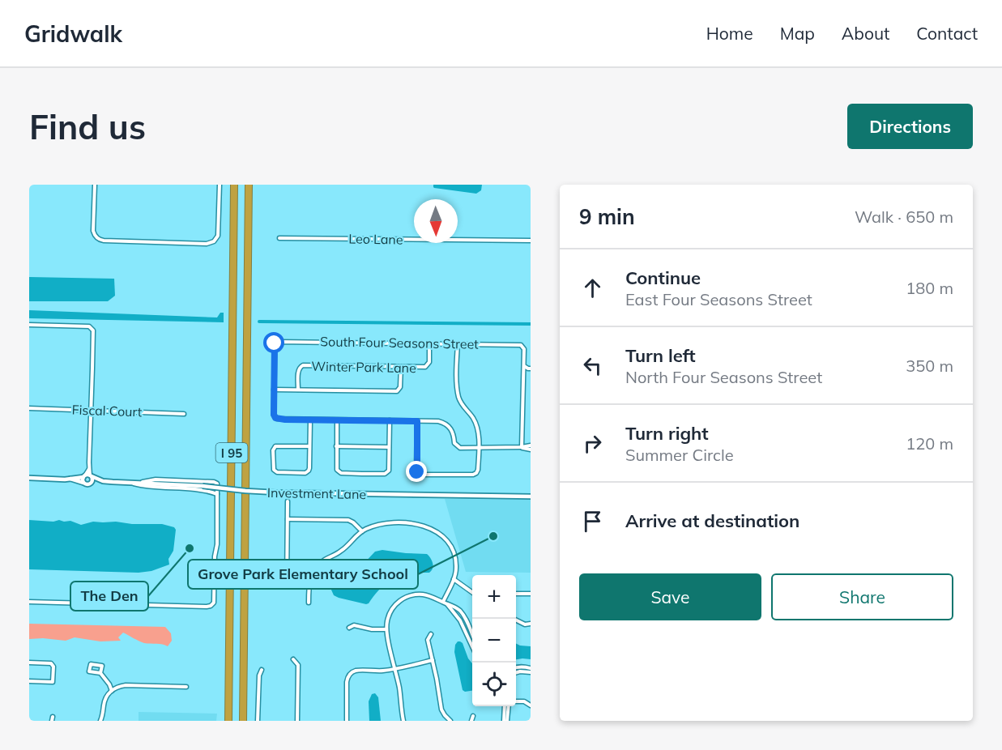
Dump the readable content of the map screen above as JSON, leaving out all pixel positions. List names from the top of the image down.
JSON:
{
  "streets": {
    "highway": ["I 95"],
    "street": [
      "Leo Lane",
      "South Four Seasons Street",
      "Winter Park Lane",
      "Fiscal Court",
      "Investment Lane"
    ]
  },
  "crossings": [
    ["South Four Seasons Street", "Winter Park Lane"]
  ],
  "places": ["Grove Park Elementary School", "The Den"],
  "north": "bottom",
  "page": {
    "header": "Gridwalk",
    "nav": [
      "Home",
      "Map",
      "About",
      "Contact"
    ],
    "buttons": [
      "Directions",
      ["Save", "Share"]
    ],
    "title": "Find us",
    "heading": ["9 min", "Walk · 650 m"],
    "list": [
      ["Continue", "East Four Seasons Street", "180 m"],
      ["Turn left", "North Four Seasons Street", "350 m"],
      ["Turn right", "Summer Circle", "120 m"],
      "Arrive at destination"
    ],
    "map_buttons": ["+", "−"]
  }
}
